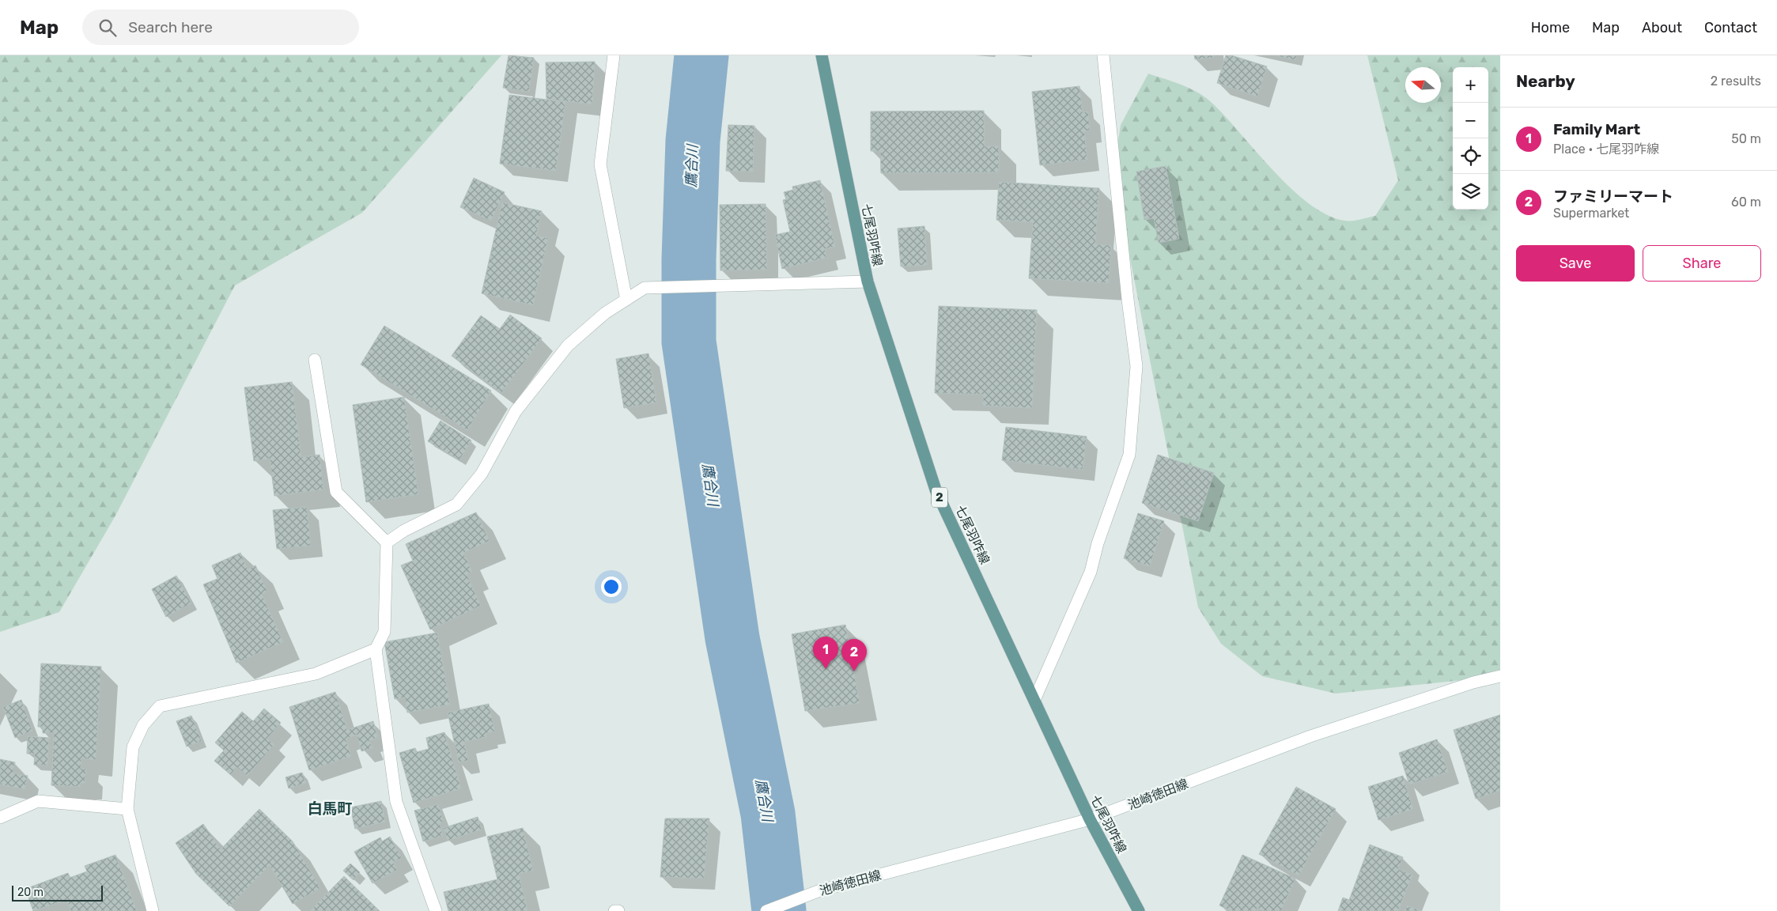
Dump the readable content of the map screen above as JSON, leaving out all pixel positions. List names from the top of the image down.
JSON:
{
  "streets": {
    "main road": ["七尾羽咋線", "2"],
    "street": ["池崎徳田線"]
  },
  "crossings": [
    ["七尾羽咋線", "池崎徳田線"]
  ],
  "districts": ["白馬町"],
  "water": ["鷹合川"],
  "scale_bar": "20 m",
  "north": "left",
  "page": {
    "header": "Map",
    "search": "Search here",
    "nav": [
      "Home",
      "Map",
      "About",
      "Contact"
    ],
    "heading": ["Nearby", "2 results"],
    "map_buttons": ["+", "−"],
    "list": [
      {
        "mark": "1",
        "name": "Family Mart",
        "note": "Place · 七尾羽咋線",
        "value": "50 m"
      },
      {
        "mark": "2",
        "name": "ファミリーマート",
        "note": "Supermarket",
        "value": "60 m"
      }
    ],
    "buttons": ["Save", "Share"],
    "pins": ["1", "2"],
    "scale": "20 m"
  }
}
